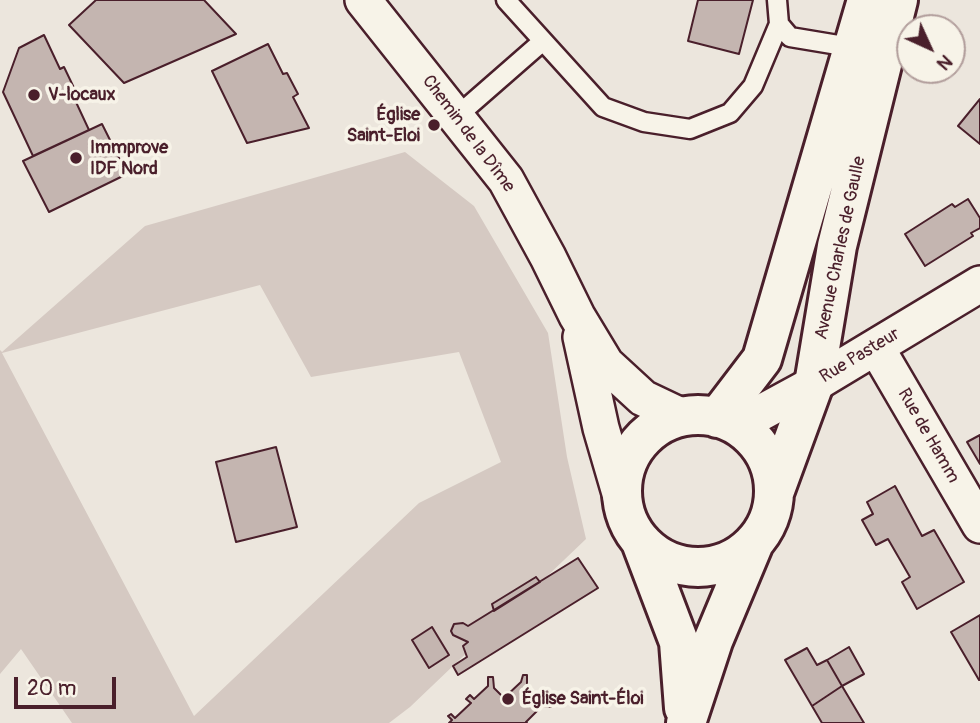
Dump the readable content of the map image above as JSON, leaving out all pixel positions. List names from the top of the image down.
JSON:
{
  "streets": {
    "street": [
      "Chemin de la Dîme",
      "Avenue Charles de Gaulle",
      "Rue Pasteur",
      "Rue de Hamm"
    ]
  },
  "crossings": [
    ["Chemin de la Dîme", "Avenue Charles de Gaulle"],
    ["Chemin de la Dîme", "Rue Pasteur"],
    ["Avenue Charles de Gaulle", "Rue Pasteur"],
    ["Rue Pasteur", "Rue de Hamm"]
  ],
  "places": [
    "V-locaux",
    "Église Saint-Eloi",
    "Immprove IDF Nord",
    "Église Saint-Éloi"
  ],
  "scale_bar": "20 m",
  "north": "bottom right"
}
